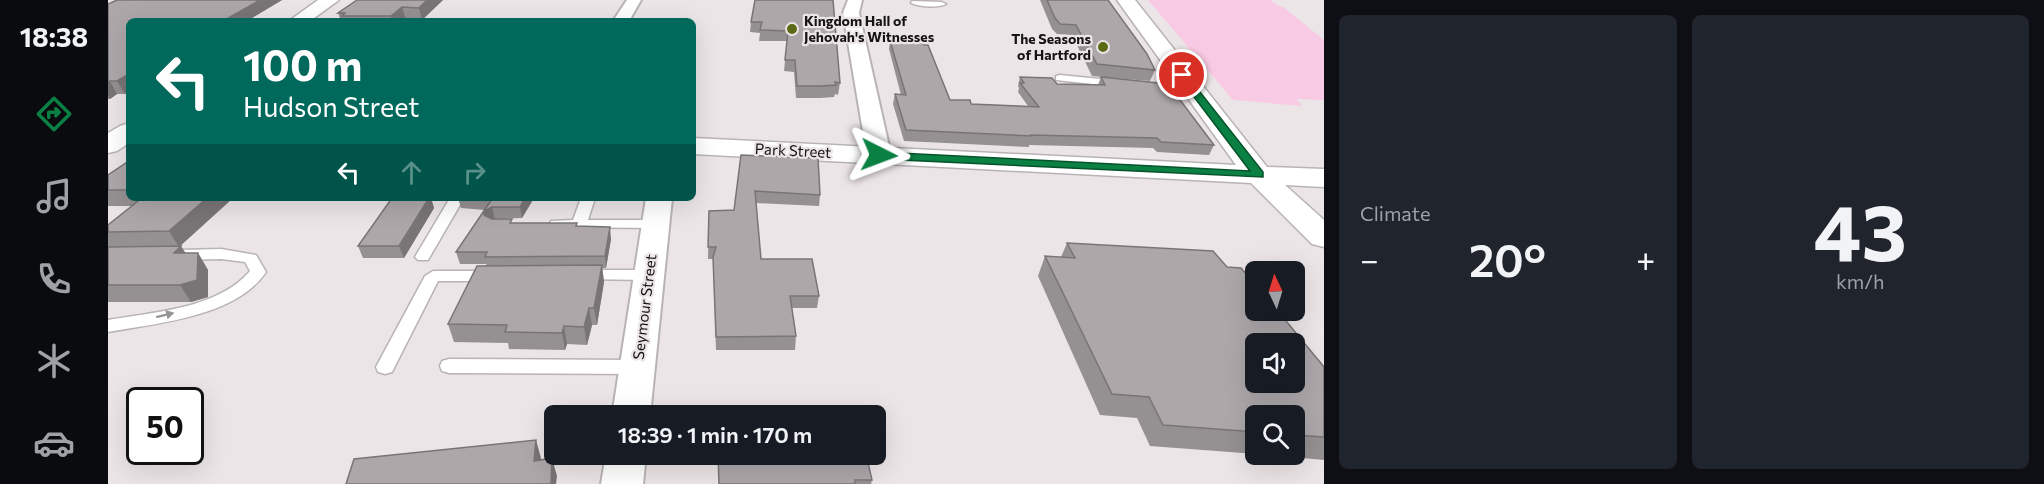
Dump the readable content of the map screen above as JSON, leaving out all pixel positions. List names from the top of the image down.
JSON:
{
  "streets": {
    "main road": ["Park Street"],
    "street": ["Seymour Street"]
  },
  "places": ["Kingdom Hall of Jehovah's Witnesses", "The Seasons of Hartford"],
  "north": "top",
  "page": {
    "tabs": "18:38",
    "tile": [
      "Climate",
      ["43", "km/h"]
    ],
    "turn": ["100 m", "Hudson Street"],
    "heat": ["−", "20°", "+"],
    "limit": "50",
    "trip": "18:39 · 1 min · 170 m"
  }
}
